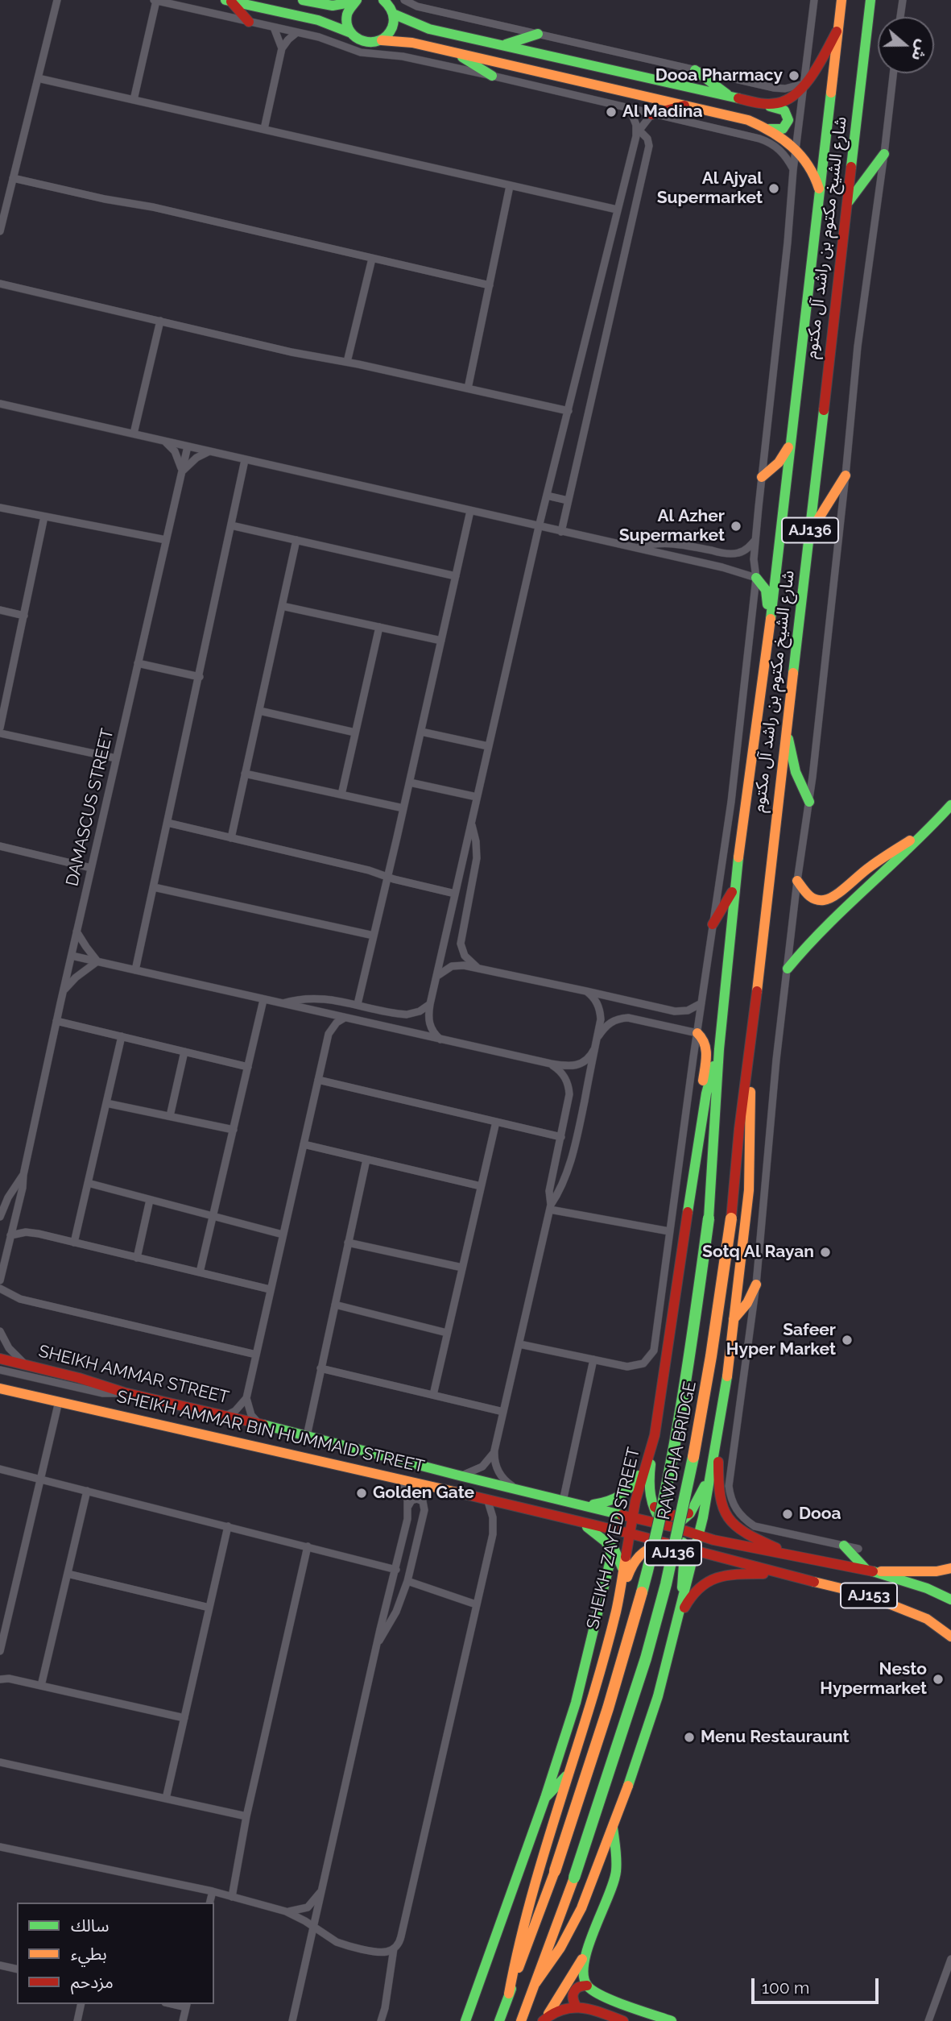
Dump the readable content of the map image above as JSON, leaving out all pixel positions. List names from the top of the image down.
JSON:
{
  "streets": {
    "main road": [
      "شارع الشيخ مكتوم بن راشد آل مكتوم",
      "AJ136",
      "SHEIKH AMMAR STREET",
      "SHEIKH AMMAR BIN HUMMAID STREET",
      "RAWDHA BRIDGE",
      "SHEIKH ZAYED STREET",
      "AJ153"
    ],
    "street": ["DAMASCUS STREET"]
  },
  "crossings": [
    ["شارع الشيخ مكتوم بن راشد آل مكتوم", "RAWDHA BRIDGE"],
    ["شارع الشيخ مكتوم بن راشد آل مكتوم", "SHEIKH ZAYED STREET"],
    ["SHEIKH AMMAR STREET", "SHEIKH AMMAR BIN HUMMAID STREET"],
    ["SHEIKH AMMAR BIN HUMMAID STREET", "SHEIKH ZAYED STREET"],
    ["RAWDHA BRIDGE", "SHEIKH ZAYED STREET"]
  ],
  "places": [
    "Dooa Pharmacy",
    "Al Madina",
    "Al Ajyal Supermarket",
    "Al Azher Supermarket",
    "Sotq Al Rayan",
    "Safeer Hyper Market",
    "Golden Gate",
    "Dooa",
    "Nesto Hypermarket",
    "Menu Restauraunt"
  ],
  "legend": ["سالك", "بطيء", "مزدحم"],
  "scale_bar": "100 m",
  "north": "right"
}
